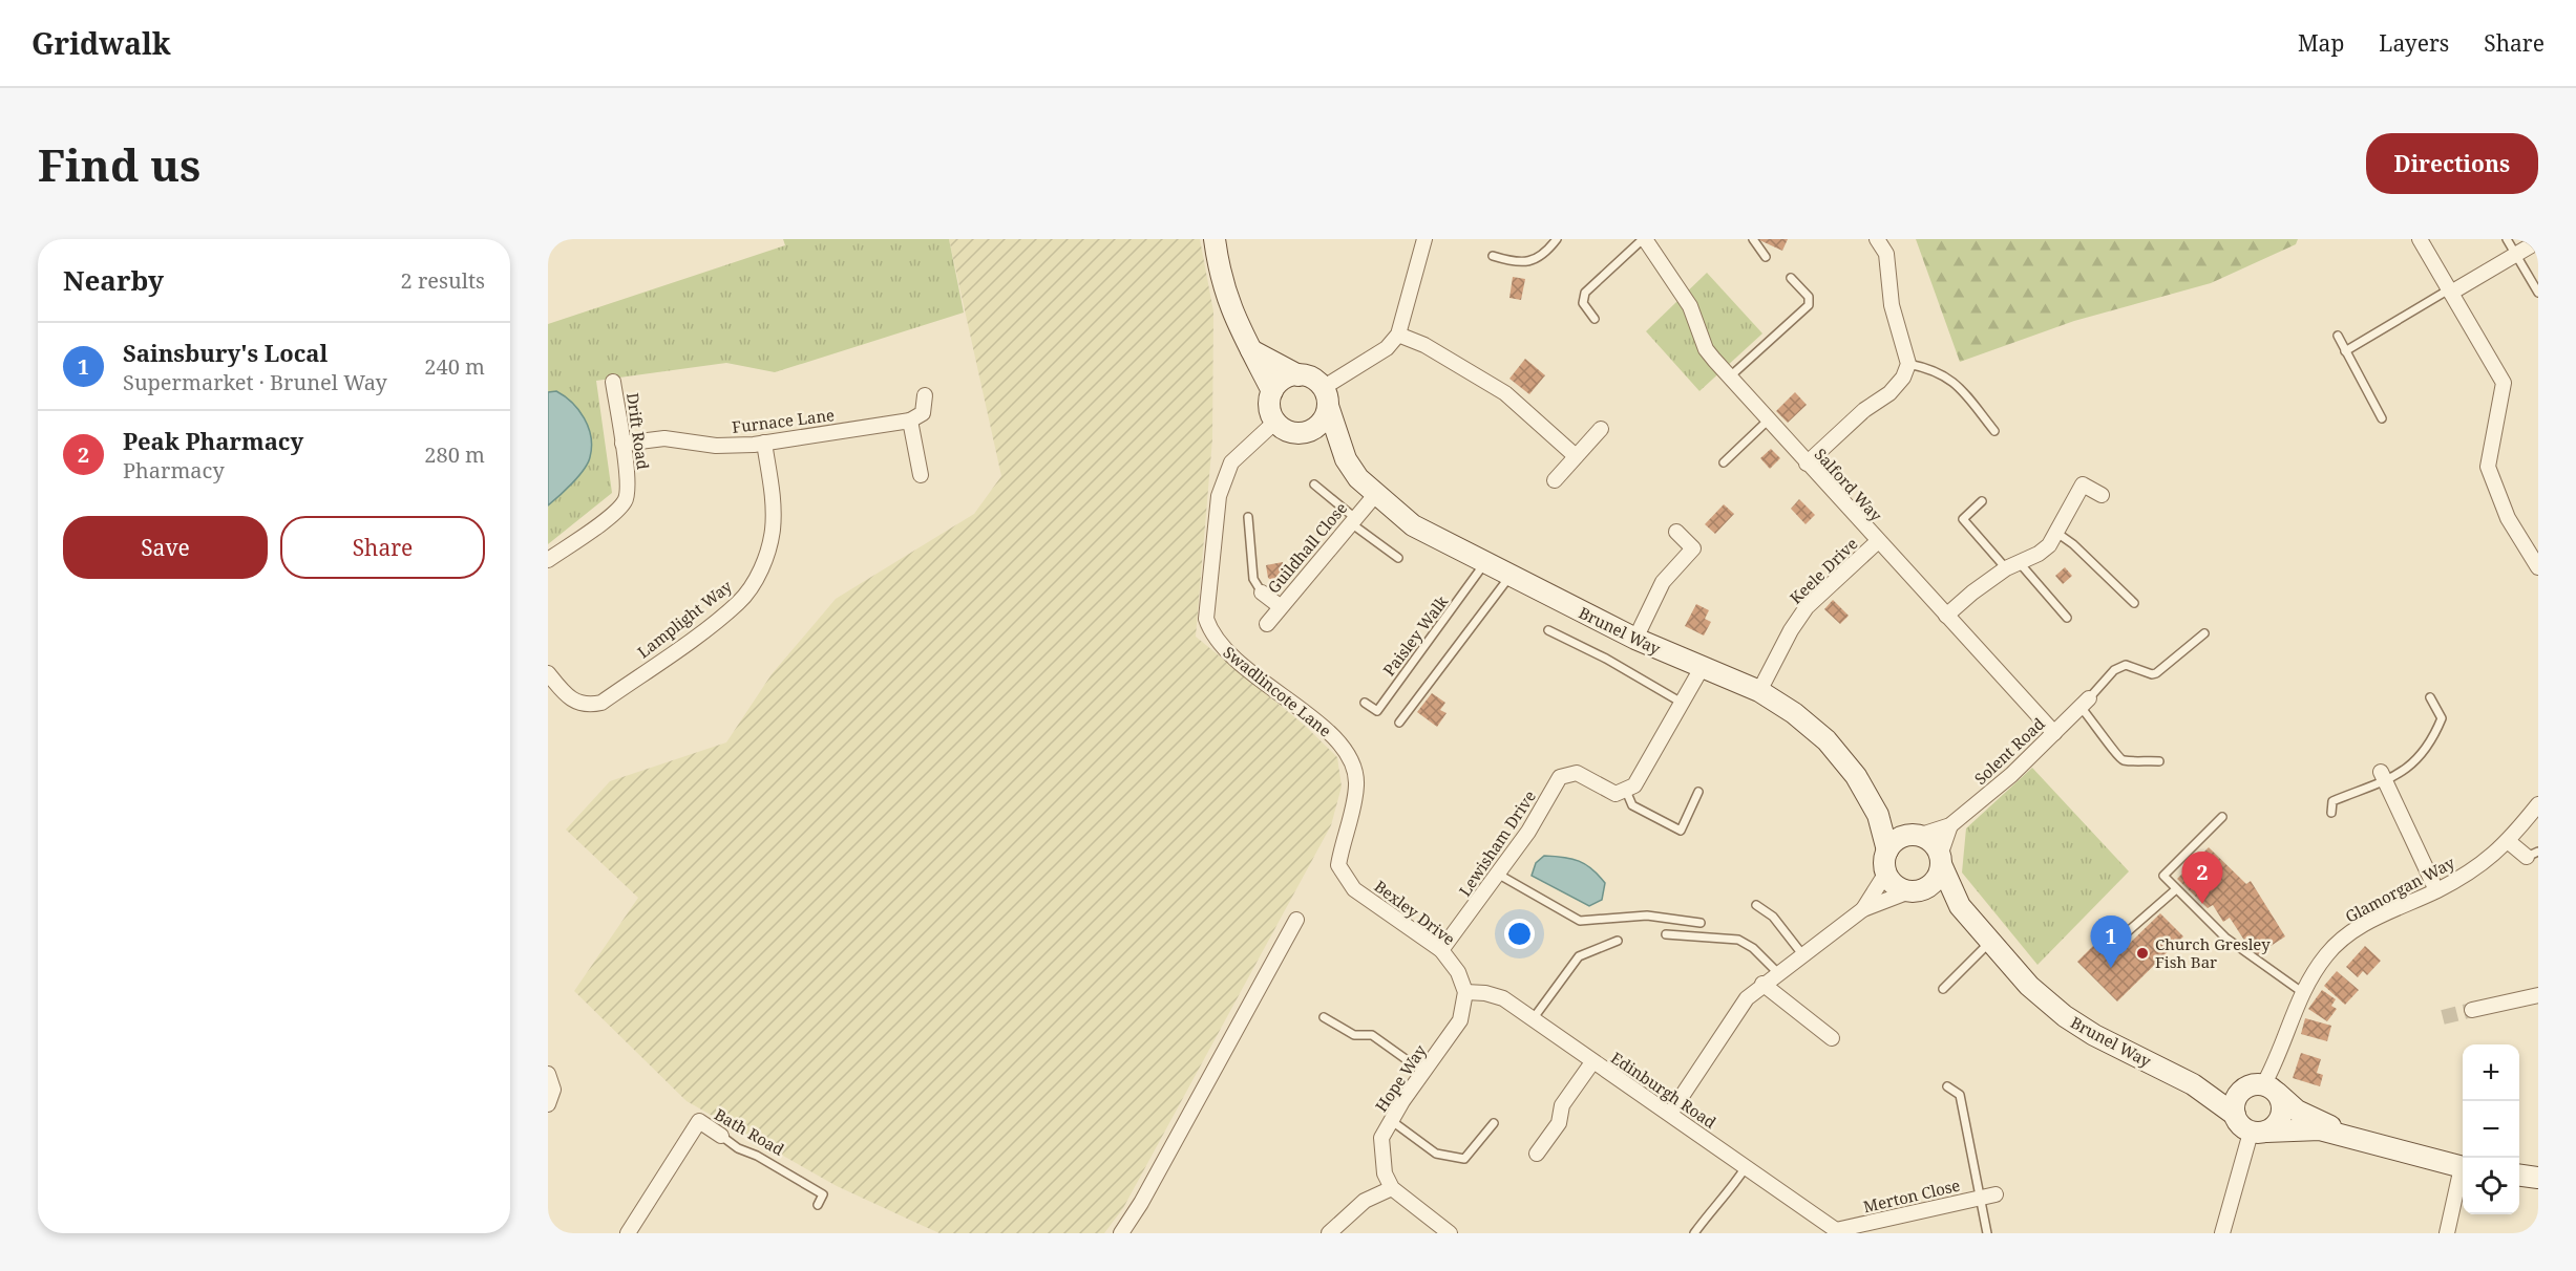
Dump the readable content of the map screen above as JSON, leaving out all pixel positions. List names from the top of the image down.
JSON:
{
  "streets": {
    "street": [
      "Furnace Lane",
      "Drift Road",
      "Salford Way",
      "Guildhall Close",
      "Keele Drive",
      "Lamplight Way",
      "Brunel Way",
      "Swadlincote Lane",
      "Solent Road",
      "Lewisham Drive",
      "Glamorgan Way",
      "Bexley Drive",
      "Hope Way",
      "Edinburgh Road",
      "Bath Road",
      "Merton Close"
    ],
    "lane": ["Paisley Walk"]
  },
  "crossings": [
    ["Furnace Lane", "Drift Road"],
    ["Furnace Lane", "Lamplight Way"],
    ["Salford Way", "Keele Drive"],
    ["Salford Way", "Solent Road"],
    ["Guildhall Close", "Brunel Way"],
    ["Keele Drive", "Brunel Way"],
    ["Brunel Way", "Paisley Walk"],
    ["Brunel Way", "Swadlincote Lane"],
    ["Brunel Way", "Solent Road"],
    ["Brunel Way", "Glamorgan Way"],
    ["Swadlincote Lane", "Bexley Drive"],
    ["Lewisham Drive", "Bexley Drive"],
    ["Bexley Drive", "Hope Way"],
    ["Bexley Drive", "Edinburgh Road"],
    ["Hope Way", "Edinburgh Road"],
    ["Edinburgh Road", "Merton Close"]
  ],
  "places": ["Church Gresley Fish Bar"],
  "page": {
    "header": "Gridwalk",
    "nav": ["Map", "Layers", "Share"],
    "buttons": [
      "Directions",
      ["Save", "Share"]
    ],
    "title": "Find us",
    "heading": ["Nearby", "2 results"],
    "list": [
      {
        "mark": "1",
        "name": "Sainsbury's Local",
        "note": "Supermarket · Brunel Way",
        "value": "240 m"
      },
      {
        "mark": "2",
        "name": "Peak Pharmacy",
        "note": "Pharmacy",
        "value": "280 m"
      }
    ],
    "pins": ["2", "1"],
    "map_buttons": ["+", "−"]
  }
}
